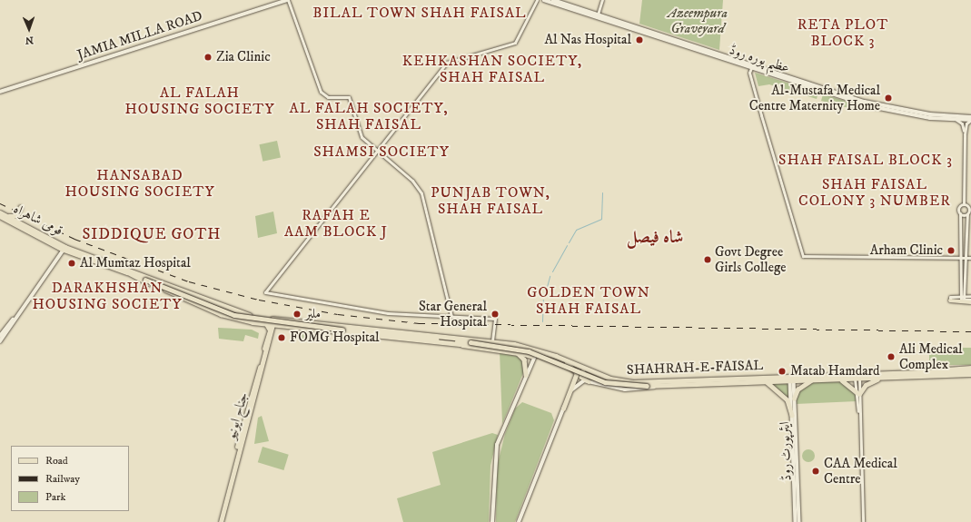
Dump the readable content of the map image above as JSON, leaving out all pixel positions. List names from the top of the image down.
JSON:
{
  "streets": {
    "highway": ["قومی شاہراہ", "SHAHRAH-E-FAISAL", "جناح ایونیو"],
    "main road": ["JAMIA MILLA ROAD", "عظیم پورہ روڈ", "ایئرپورٹ روڈ"]
  },
  "crossings": [
    ["قومی شاہراہ", "SHAHRAH-E-FAISAL"],
    ["SHAHRAH-E-FAISAL", "ایئرپورٹ روڈ"]
  ],
  "districts": [
    "BILAL TOWN SHAH FAISAL",
    "RETA PLOT BLOCK 3",
    "KEHKASHAN SOCIETY, SHAH FAISAL",
    "AL FALAH HOUSING SOCIETY",
    "AL FALAH SOCIETY, SHAH FAISAL",
    "SHAMSI SOCIETY",
    "SHAH FAISAL BLOCK 3",
    "HANSABAD HOUSING SOCIETY",
    "SHAH FAISAL COLONY 3 NUMBER",
    "PUNJAB TOWN, SHAH FAISAL",
    "RAFAH E AAM BLOCK J",
    "SIDDIQUE GOTH",
    "شاہ فیصل",
    "DARAKHSHAN HOUSING SOCIETY",
    "GOLDEN TOWN SHAH FAISAL"
  ],
  "parks": ["Azeempura Graveyard"],
  "places": [
    "Al Nas Hospital",
    "Zia Clinic",
    "Al-Mustafa Medical Centre Maternity Home",
    "Arham Clinic",
    "Govt Degree Girls College",
    "Al Mumtaz Hospital",
    "ملیر",
    "Star General Hospital",
    "FOMG Hospital",
    "Ali Medical Complex",
    "Matab Hamdard",
    "CAA Medical Centre"
  ],
  "legend": ["Road", "Railway", "Park"],
  "north": "bottom"
}
